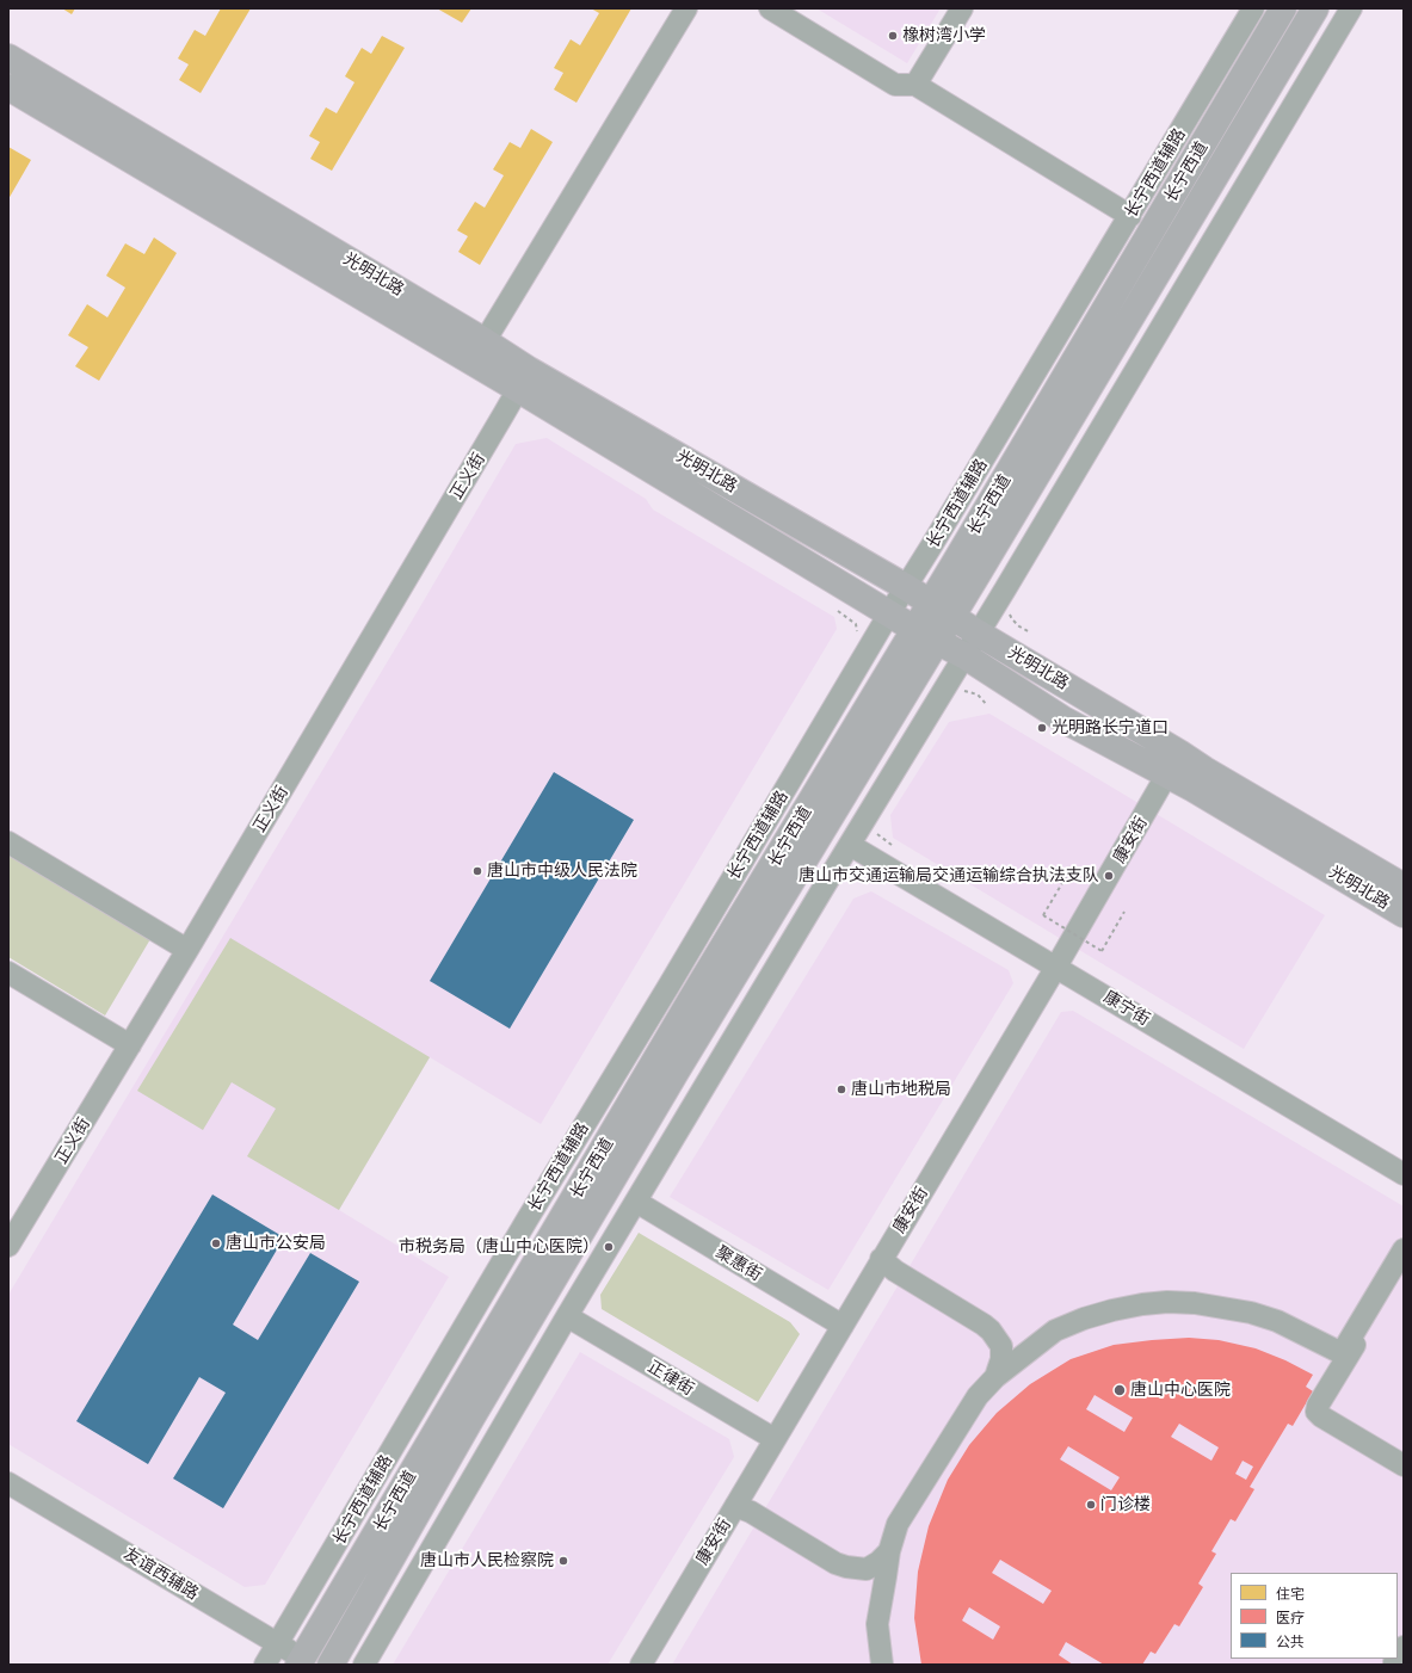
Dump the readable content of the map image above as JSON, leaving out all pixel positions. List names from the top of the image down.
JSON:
{
  "streets": {
    "main road": ["长宁西道", "光明北路"],
    "street": [
      "长宁西道辅路",
      "正义街",
      "康安街",
      "康宁街",
      "聚惠街",
      "正律街",
      "友谊西辅路"
    ]
  },
  "crossings": [
    ["长宁西道", "光明北路"],
    ["长宁西道", "友谊西辅路"],
    ["长宁西道辅路", "光明北路"],
    ["长宁西道辅路", "友谊西辅路"],
    ["光明北路", "正义街"],
    ["光明北路", "康安街"],
    ["康安街", "康宁街"],
    ["康安街", "聚惠街"],
    ["康安街", "正律街"]
  ],
  "places": [
    "橡树湾小学",
    "光明路长宁道口",
    "唐山市中级人民法院",
    "唐山市交通运输局交通运输综合执法支队",
    "唐山市地税局",
    "唐山市公安局",
    "市税务局（唐山中心医院）",
    "唐山中心医院",
    "门诊楼",
    "唐山市人民检察院"
  ],
  "legend": ["住宅", "医疗", "公共"]
}
